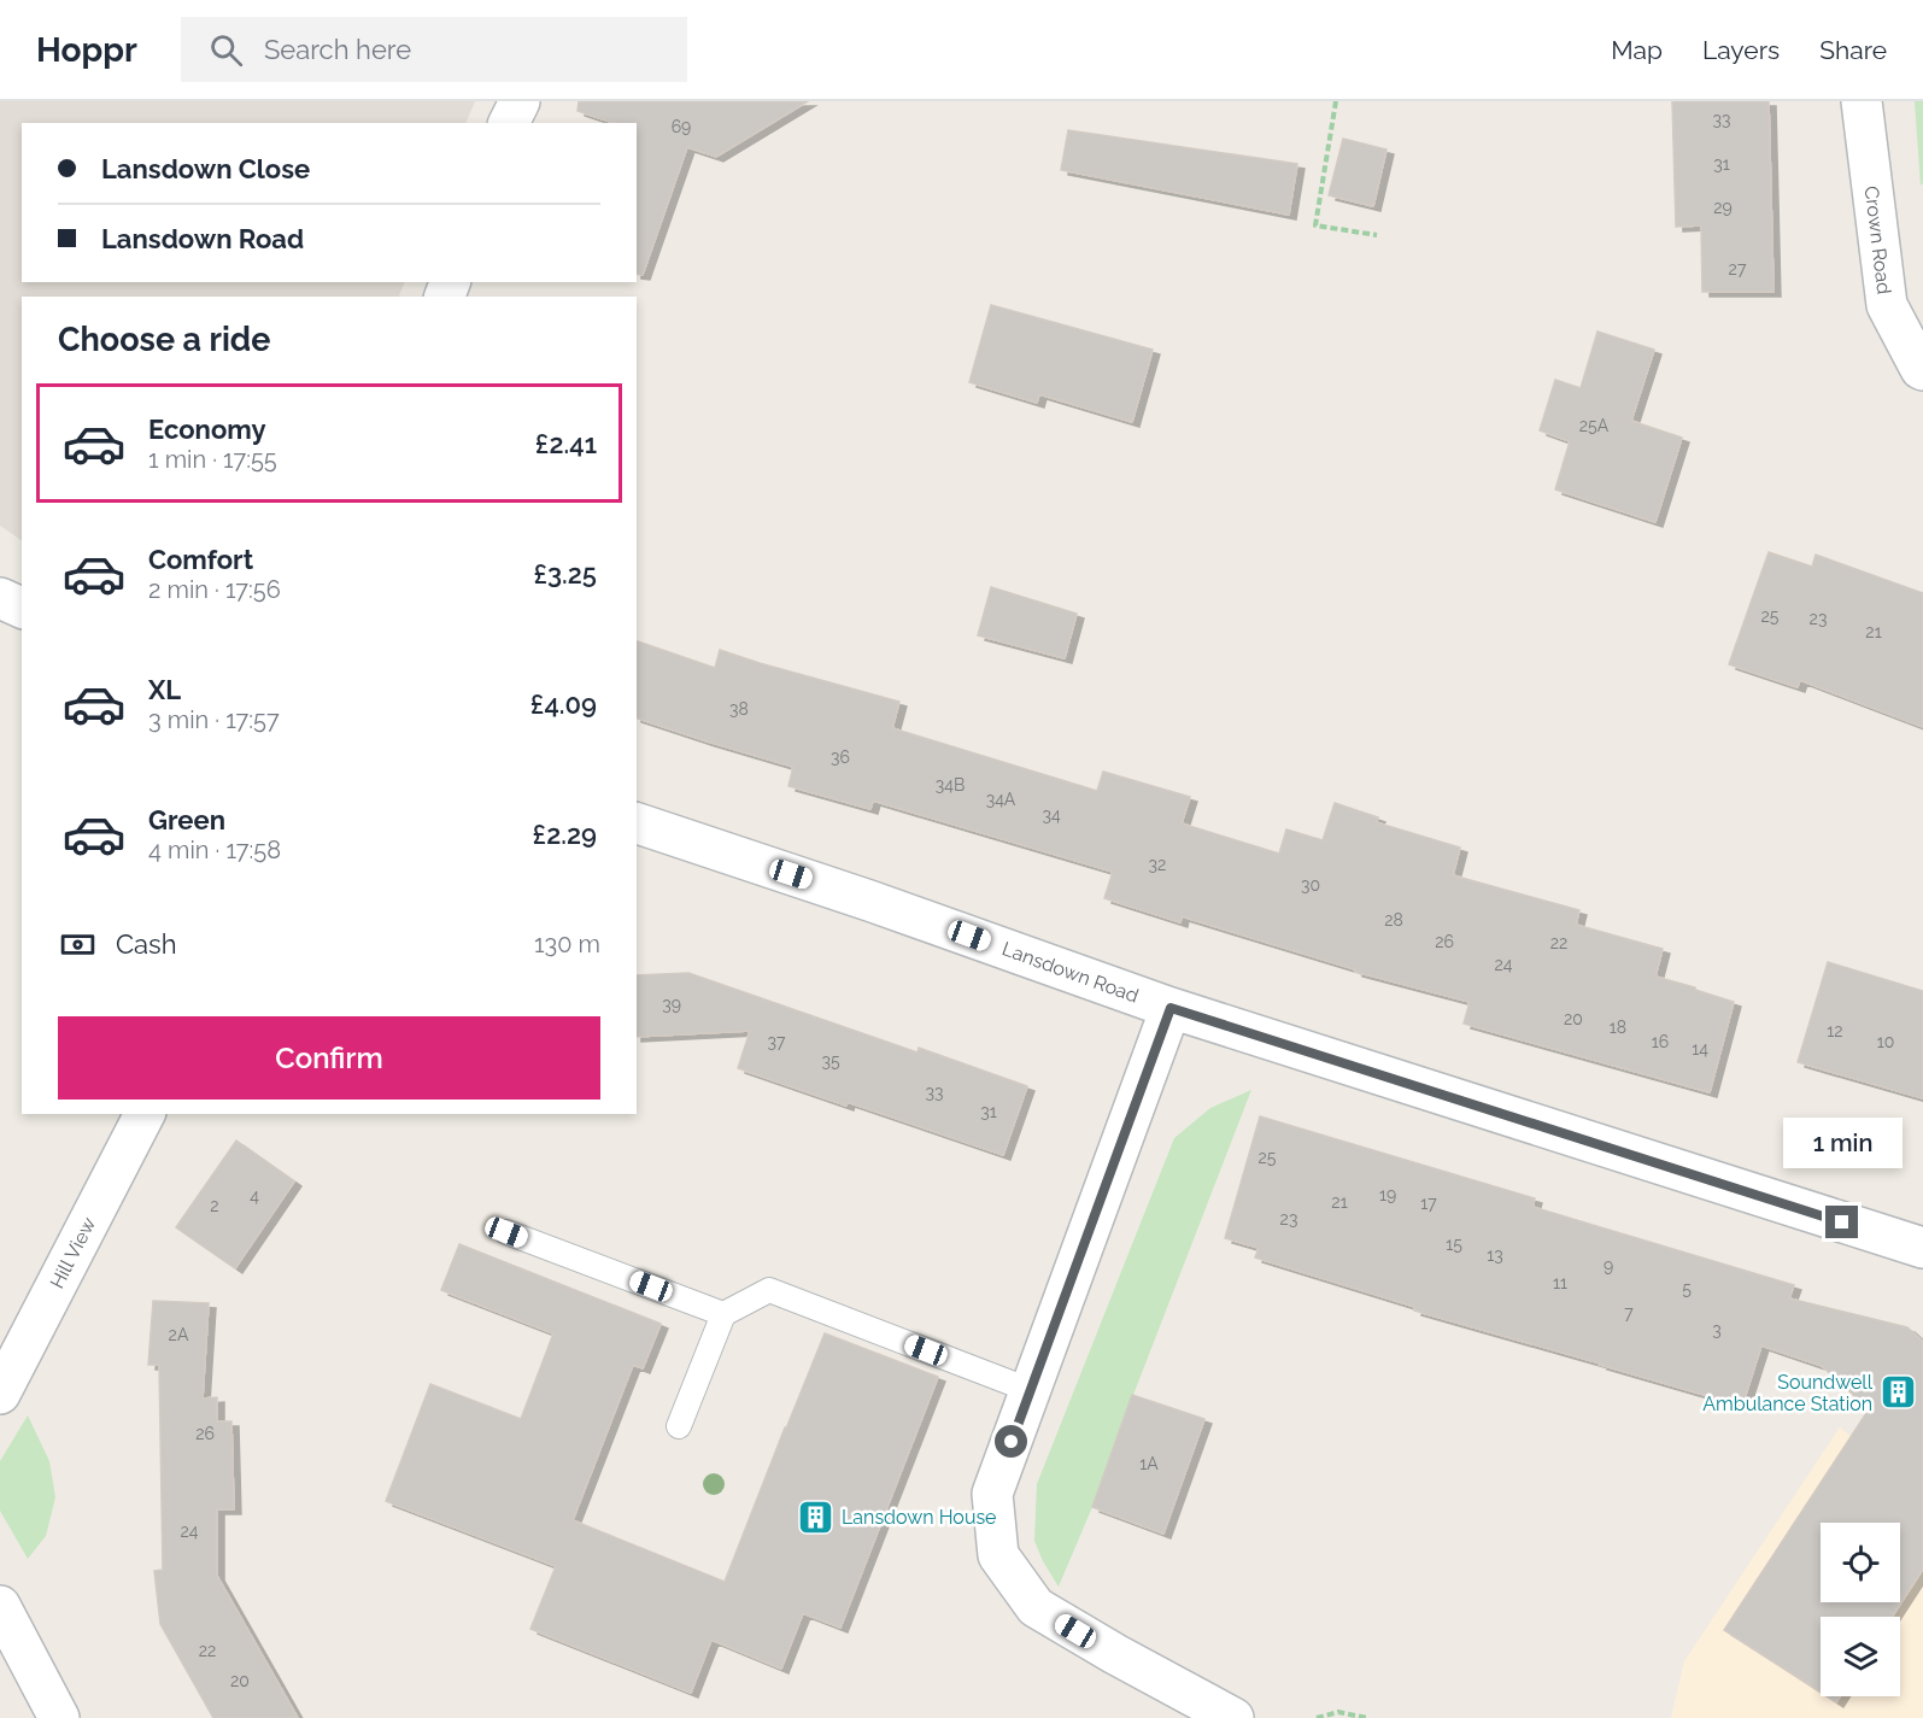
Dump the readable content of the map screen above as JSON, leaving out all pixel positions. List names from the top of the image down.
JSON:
{
  "streets": {
    "street": ["Crown Road", "Lansdown Road", "Hill View"]
  },
  "places": {
    "building": ["Soundwell Ambulance Station", "Lansdown House"]
  },
  "house_numbers": [
    "33",
    "69",
    "31",
    "29",
    "27",
    "25A",
    "25",
    "23",
    "21",
    "38",
    "36",
    "34B",
    "34A",
    "34",
    "32",
    "30",
    "28",
    "26",
    "22",
    "24",
    "39",
    "20",
    "18",
    "12",
    "37",
    "16",
    "10",
    "14",
    "35",
    "33",
    "31",
    "25",
    "19",
    "4",
    "21",
    "17",
    "2",
    "23",
    "15",
    "13",
    "9",
    "11",
    "5",
    "7",
    "3",
    "2A",
    "26",
    "1A",
    "24",
    "22",
    "20"
  ],
  "page": {
    "header": "Hoppr",
    "search": "Search here",
    "nav": ["Map", "Layers", "Share"],
    "banner": ["Lansdown Close", "Lansdown Road"],
    "heading": "Choose a ride",
    "list": [
      {
        "name": "Economy",
        "note": "1 min · 17:55",
        "value": "£2.41"
      },
      {
        "name": "Comfort",
        "note": "2 min · 17:56",
        "value": "£3.25"
      },
      {
        "name": "XL",
        "note": "3 min · 17:57",
        "value": "£4.09"
      },
      {
        "name": "Green",
        "note": "4 min · 17:58",
        "value": "£2.29"
      }
    ],
    "pay": ["Cash", "130 m"],
    "buttons": "Confirm",
    "bubble": "1 min"
  }
}
